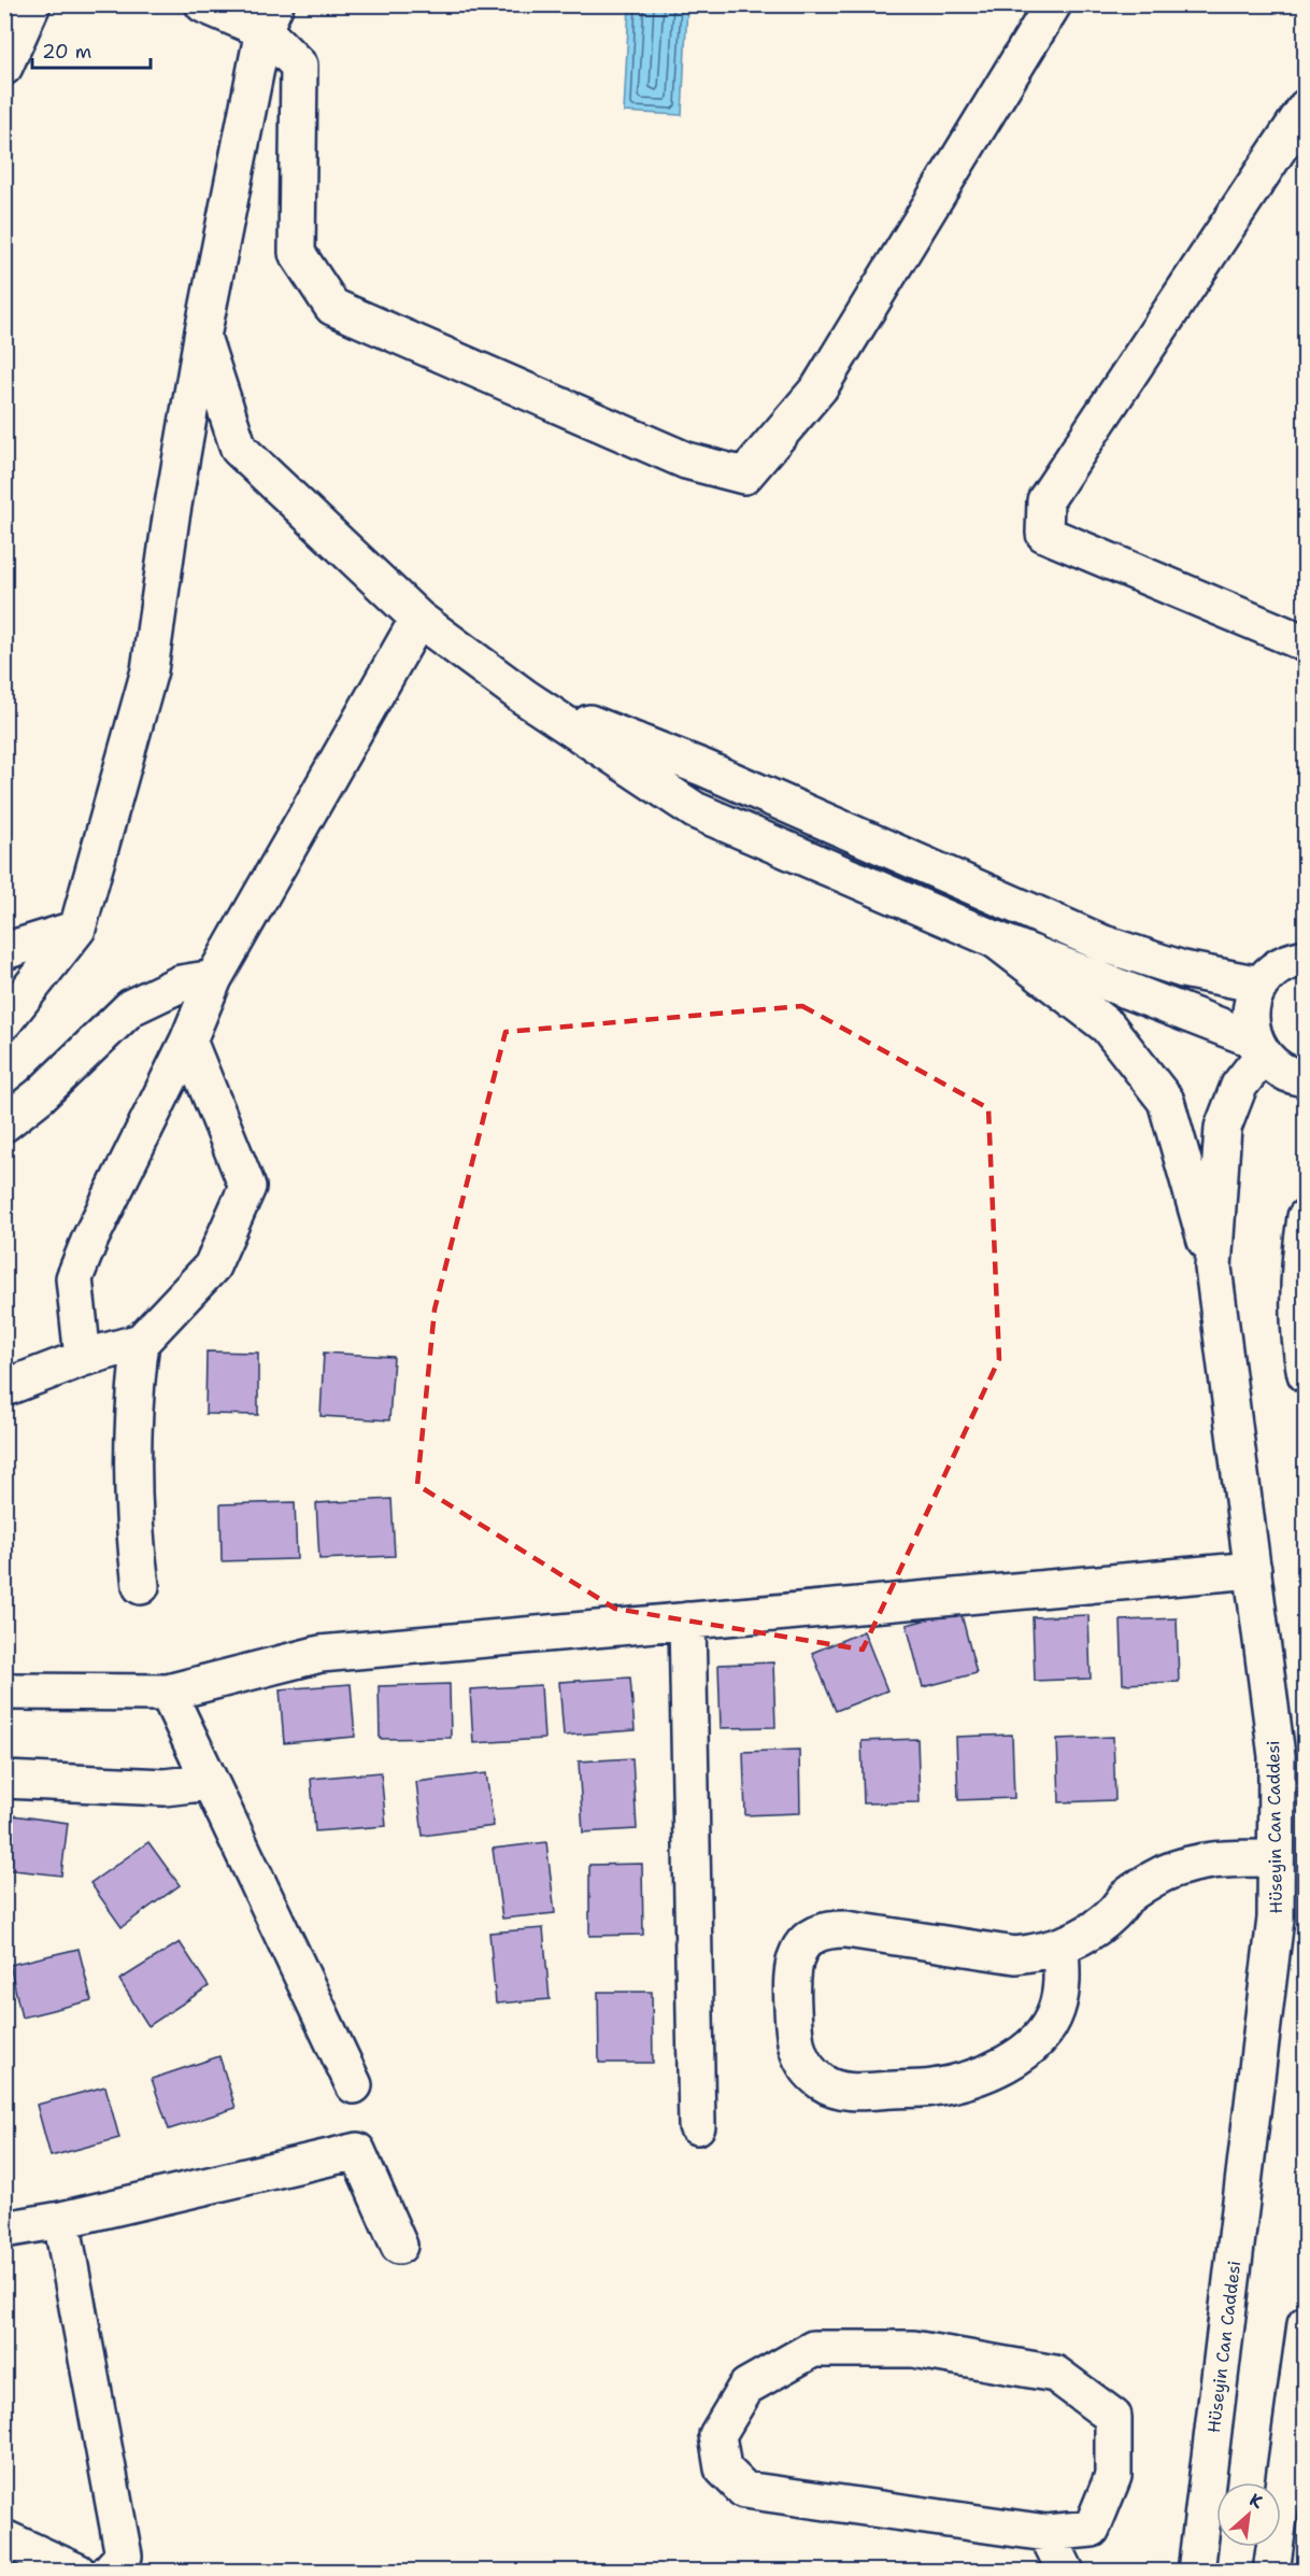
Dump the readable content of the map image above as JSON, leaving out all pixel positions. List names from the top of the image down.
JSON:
{
  "streets": {
    "street": ["Hüseyin Can Caddesi"]
  },
  "scale_bar": "20 m",
  "north": "top right"
}
